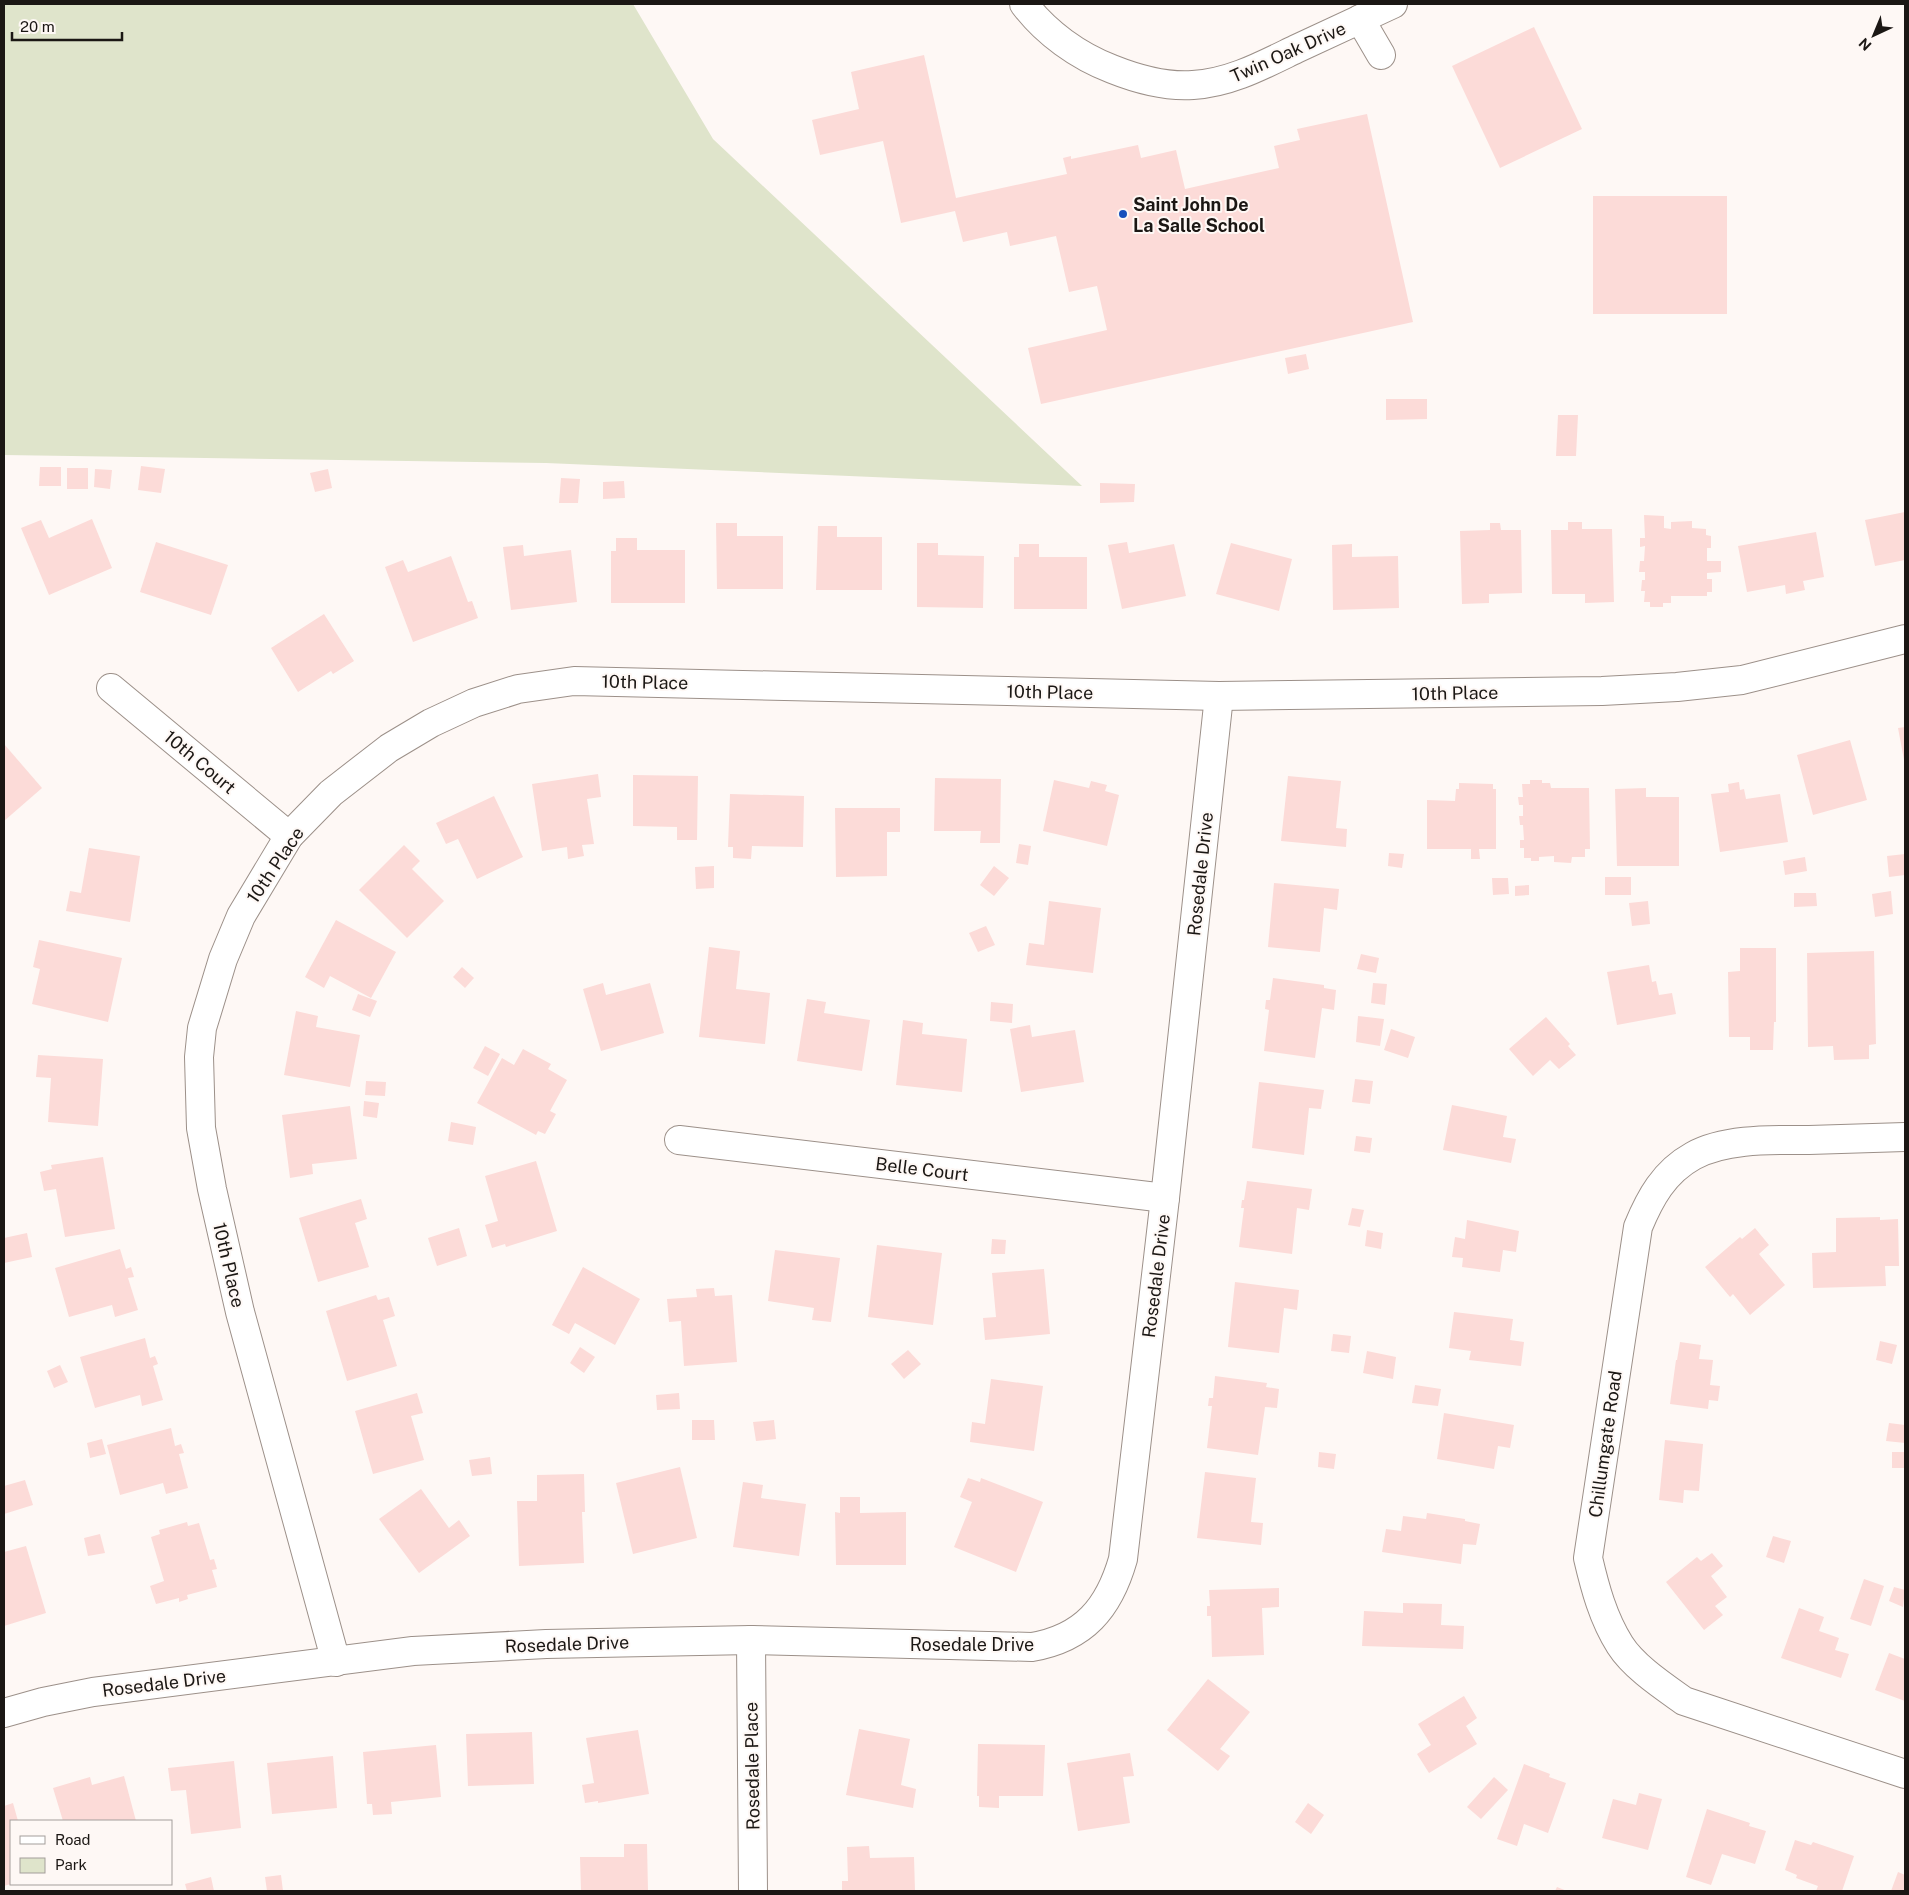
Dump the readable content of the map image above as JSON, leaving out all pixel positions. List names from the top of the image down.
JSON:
{
  "streets": {
    "street": [
      "Twin Oak Drive",
      "10th Place",
      "10th Court",
      "Rosedale Drive",
      "Belle Court",
      "Chillumgate Road",
      "Rosedale Place"
    ]
  },
  "crossings": [
    ["10th Place", "10th Court"],
    ["10th Place", "Rosedale Drive"],
    ["Rosedale Drive", "Belle Court"],
    ["Rosedale Drive", "Rosedale Place"]
  ],
  "places": ["Saint John De La Salle School"],
  "legend": ["Road", "Park"],
  "scale_bar": "20 m",
  "north": "bottom left"
}
